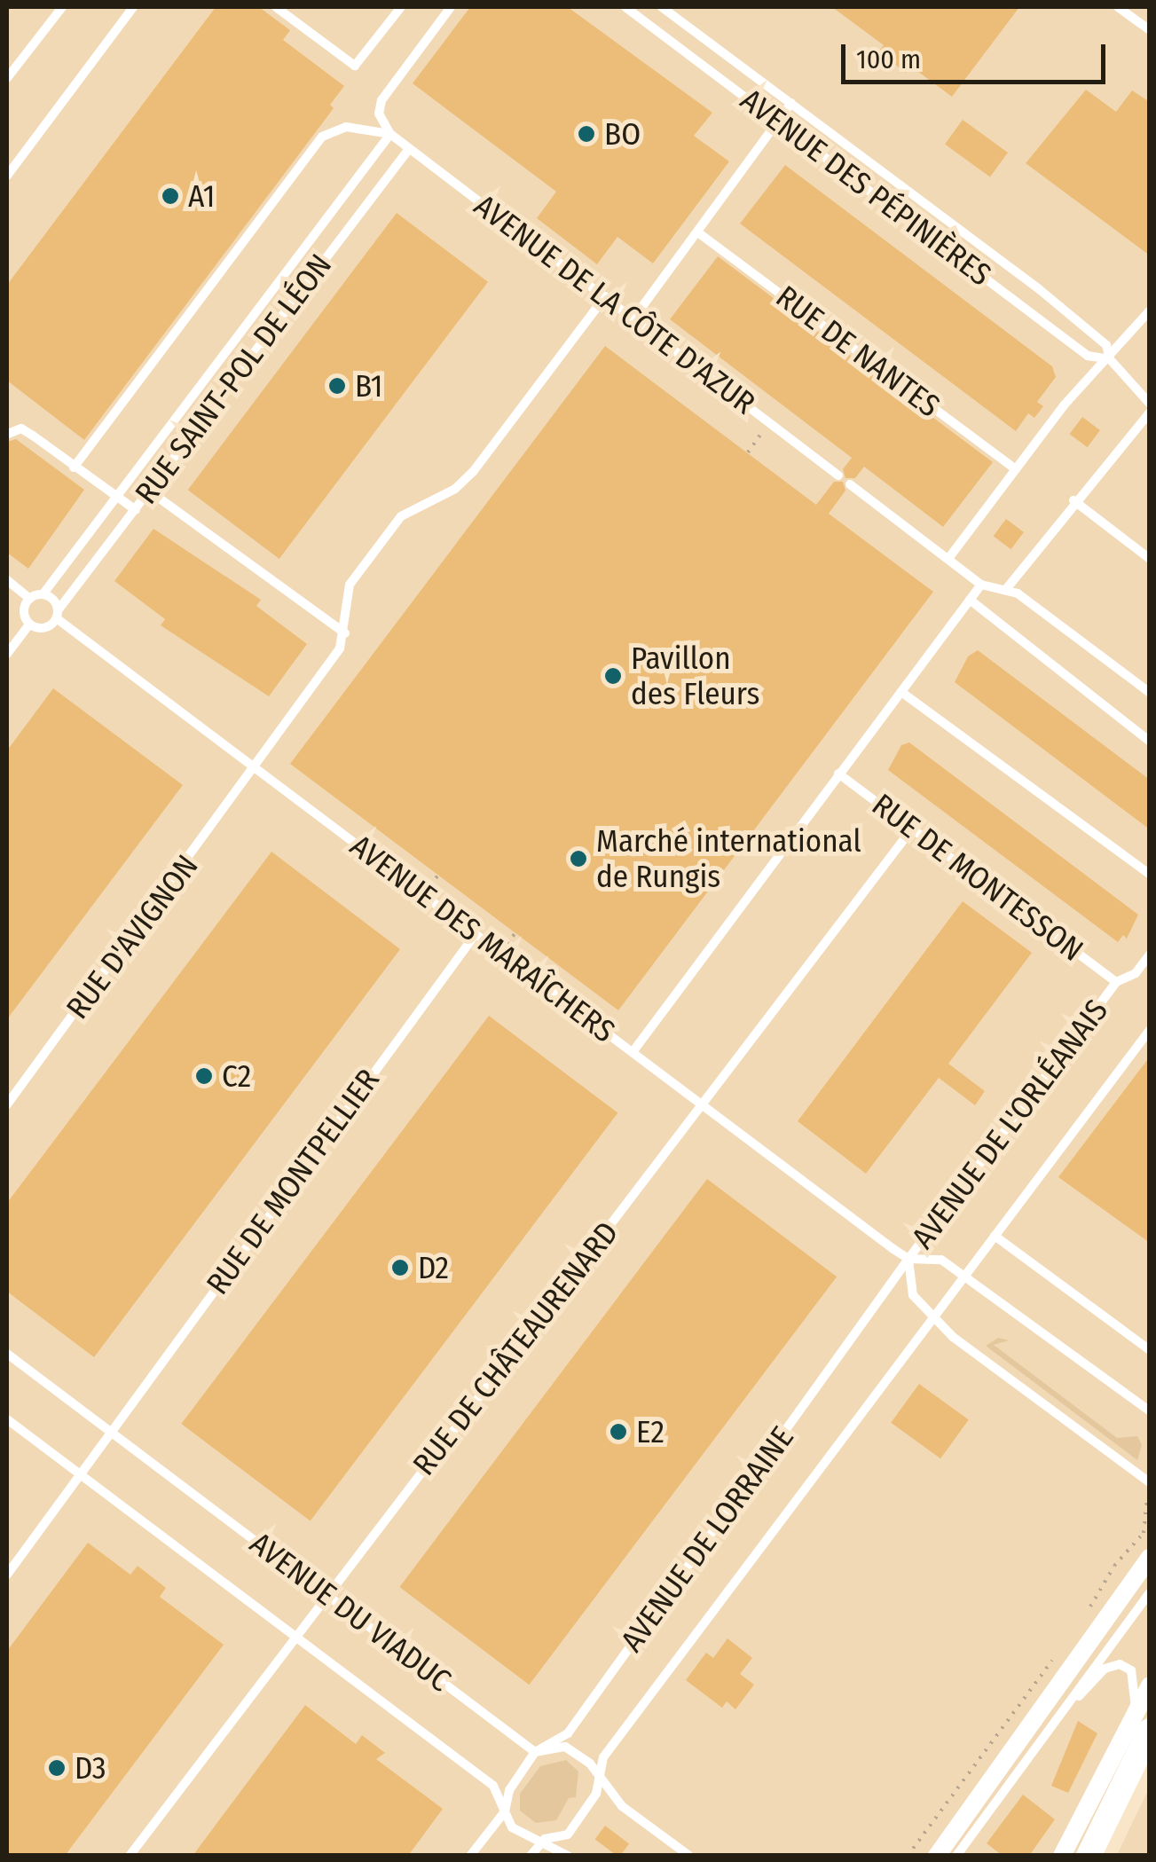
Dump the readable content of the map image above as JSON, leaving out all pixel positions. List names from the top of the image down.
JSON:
{
  "streets": {
    "lane": [
      "AVENUE DES PÉPINIÈRES",
      "AVENUE DE LA CÔTE D'AZUR",
      "RUE DE NANTES",
      "RUE SAINT-POL DE LÉON",
      "RUE DE MONTESSON",
      "RUE D'AVIGNON",
      "AVENUE DES MARAÎCHERS",
      "AVENUE DE L'ORLÉANAIS",
      "RUE DE MONTPELLIER",
      "RUE DE CHÂTEAURENARD",
      "AVENUE DE LORRAINE",
      "AVENUE DU VIADUC"
    ]
  },
  "crossings": [
    ["AVENUE DE LA CÔTE D'AZUR", "RUE SAINT-POL DE LÉON"],
    ["RUE SAINT-POL DE LÉON", "AVENUE DES MARAÎCHERS"],
    ["RUE DE MONTESSON", "AVENUE DE L'ORLÉANAIS"],
    ["RUE DE MONTESSON", "RUE DE CHÂTEAURENARD"],
    ["RUE D'AVIGNON", "AVENUE DES MARAÎCHERS"],
    ["AVENUE DES MARAÎCHERS", "AVENUE DE L'ORLÉANAIS"],
    ["AVENUE DES MARAÎCHERS", "RUE DE MONTPELLIER"],
    ["AVENUE DES MARAÎCHERS", "RUE DE CHÂTEAURENARD"],
    ["AVENUE DES MARAÎCHERS", "AVENUE DE LORRAINE"],
    ["AVENUE DE L'ORLÉANAIS", "AVENUE DE LORRAINE"],
    ["RUE DE MONTPELLIER", "AVENUE DU VIADUC"],
    ["RUE DE CHÂTEAURENARD", "AVENUE DU VIADUC"],
    ["AVENUE DE LORRAINE", "AVENUE DU VIADUC"]
  ],
  "places": [
    "BO",
    "A1",
    "B1",
    "Pavillon des Fleurs",
    "Marché international de Rungis",
    "C2",
    "D2",
    "E2",
    "D3"
  ],
  "scale_bar": "100 m"
}
